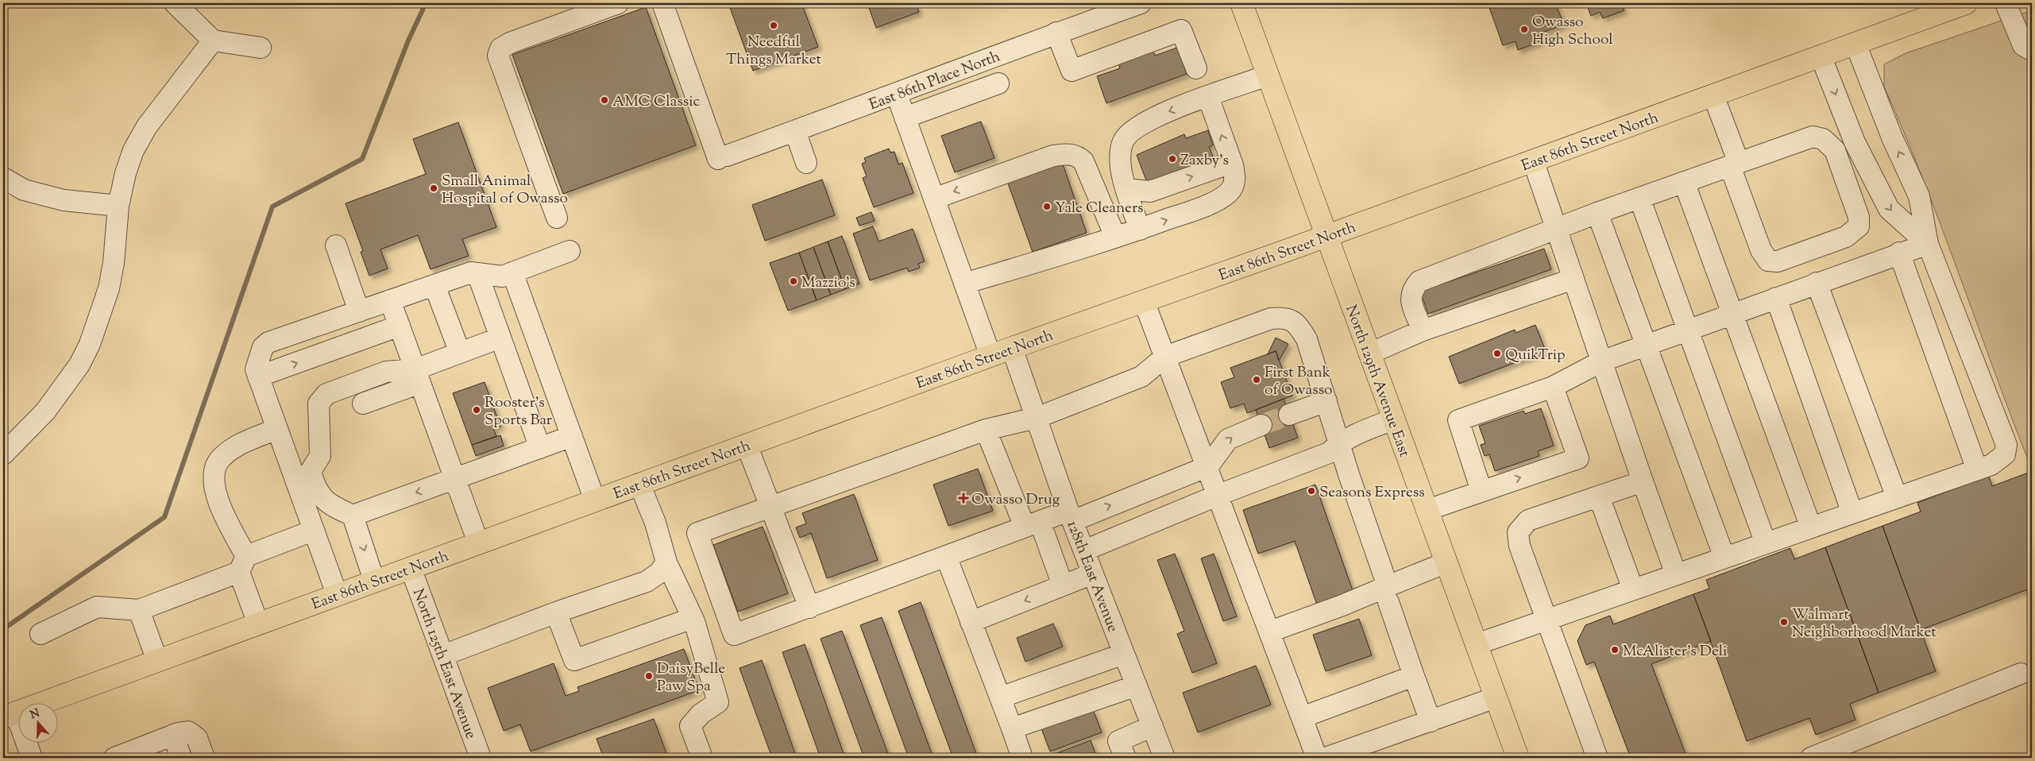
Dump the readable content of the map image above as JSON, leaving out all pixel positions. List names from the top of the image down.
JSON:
{
  "streets": {
    "main road": ["East 86th Street North", "North 129th Avenue East"],
    "street": ["East 86th Place North", "128th East Avenue", "North 125th East Avenue"]
  },
  "crossings": [
    ["East 86th Street North", "North 129th Avenue East"],
    ["East 86th Street North", "128th East Avenue"],
    ["East 86th Street North", "North 125th East Avenue"]
  ],
  "places": {
    "other": [
      "Needful Things Market",
      "Owasso High School",
      "AMC Classic",
      "Zaxby's",
      "Small Animal Hospital of Owasso",
      "Yale Cleaners",
      "Mazzio's",
      "QuikTrip",
      "First Bank of Owasso",
      "Rooster's Sports Bar",
      "Seasons Express",
      "Walmart Neighborhood Market",
      "McAlister's Deli",
      "DaisyBelle Paw Spa"
    ],
    "health": ["Owasso Drug"]
  },
  "north": "top"
}
